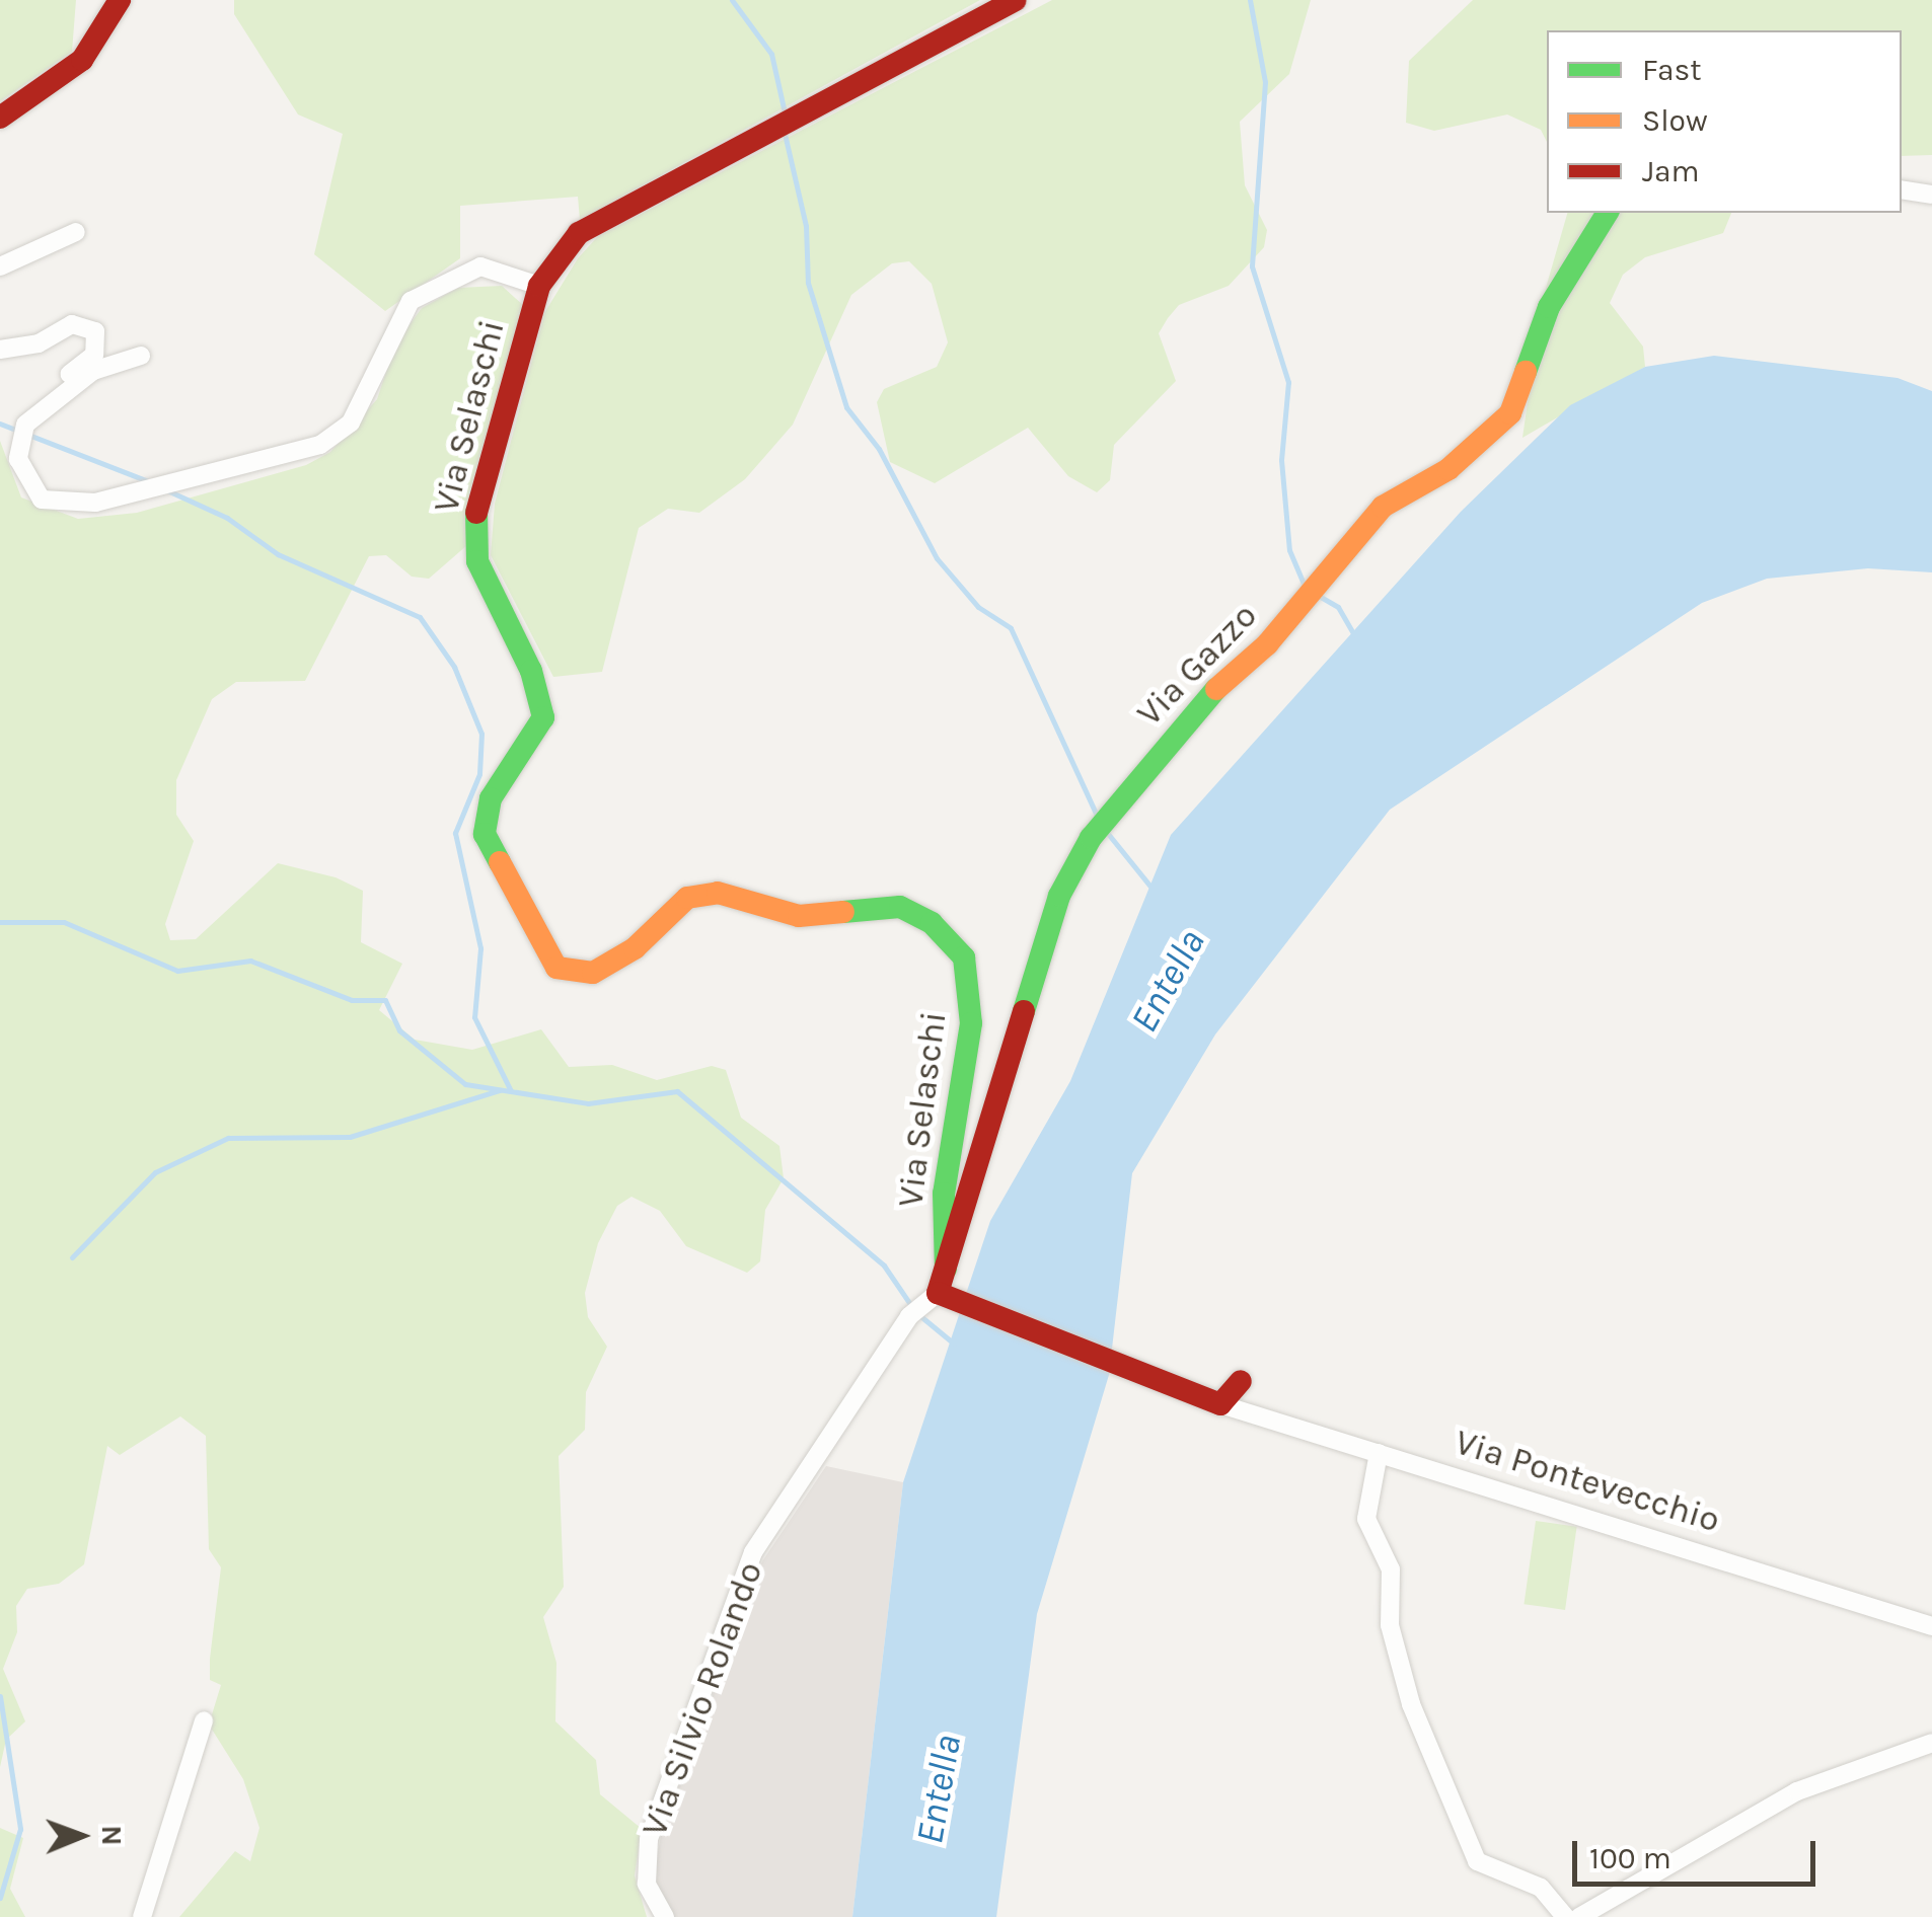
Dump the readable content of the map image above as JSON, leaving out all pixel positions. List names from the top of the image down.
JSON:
{
  "streets": {
    "street": [
      "Via Selaschi",
      "Via Gazzo",
      "Via Pontevecchio",
      "Via Silvio Rolando"
    ]
  },
  "crossings": [
    ["Via Selaschi", "Via Gazzo"],
    ["Via Gazzo", "Via Pontevecchio"],
    ["Via Gazzo", "Via Silvio Rolando"],
    ["Via Pontevecchio", "Via Silvio Rolando"]
  ],
  "water": ["Entella"],
  "legend": ["Fast", "Slow", "Jam"],
  "scale_bar": "100 m",
  "north": "right"
}
